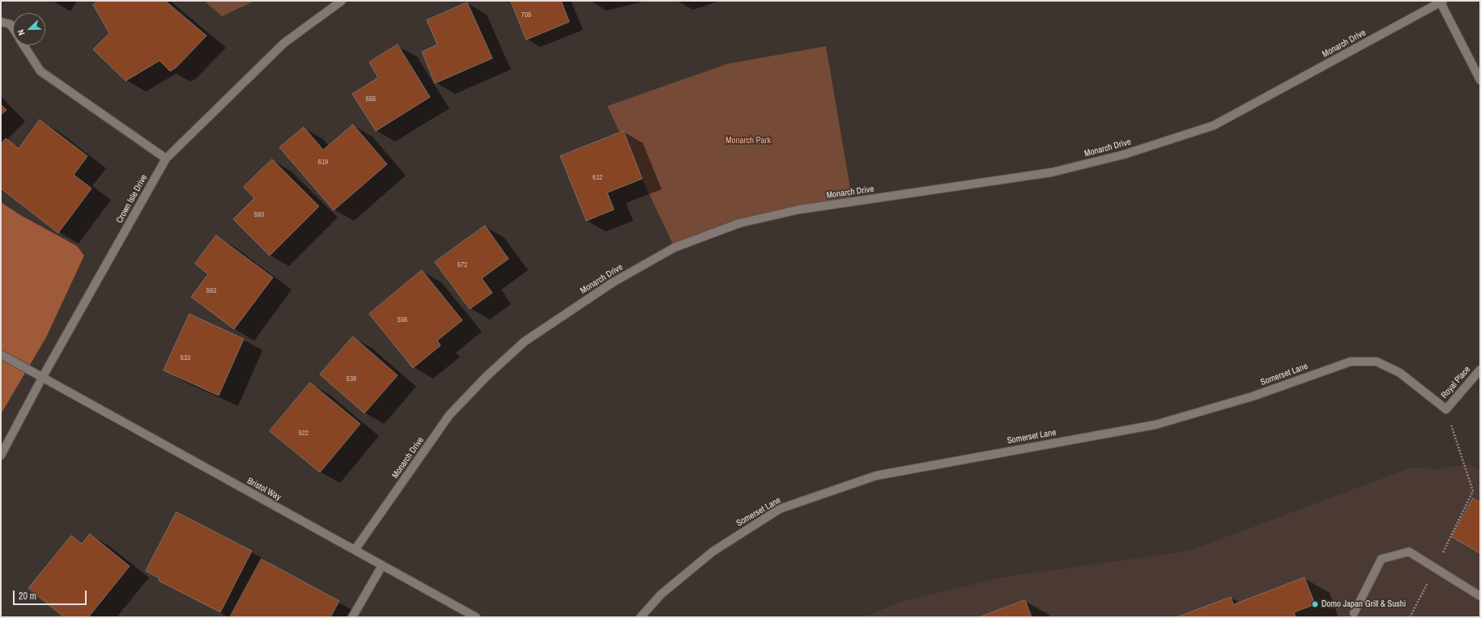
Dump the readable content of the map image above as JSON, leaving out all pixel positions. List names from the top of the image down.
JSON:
{
  "streets": {
    "street": [
      "Monarch Drive",
      "Crown Isle Drive",
      "Somerset Lane",
      "Royal Place",
      "Bristol Way"
    ]
  },
  "crossings": [
    ["Monarch Drive", "Bristol Way"],
    ["Crown Isle Drive", "Bristol Way"],
    ["Somerset Lane", "Royal Place"]
  ],
  "parks": ["Monarch Park"],
  "places": ["Domo Japan Grill & Sushi"],
  "house_numbers": [
    "705",
    "655",
    "619",
    "612",
    "593",
    "572",
    "563",
    "556",
    "533",
    "538",
    "522"
  ],
  "scale_bar": "20 m",
  "north": "left"
}
